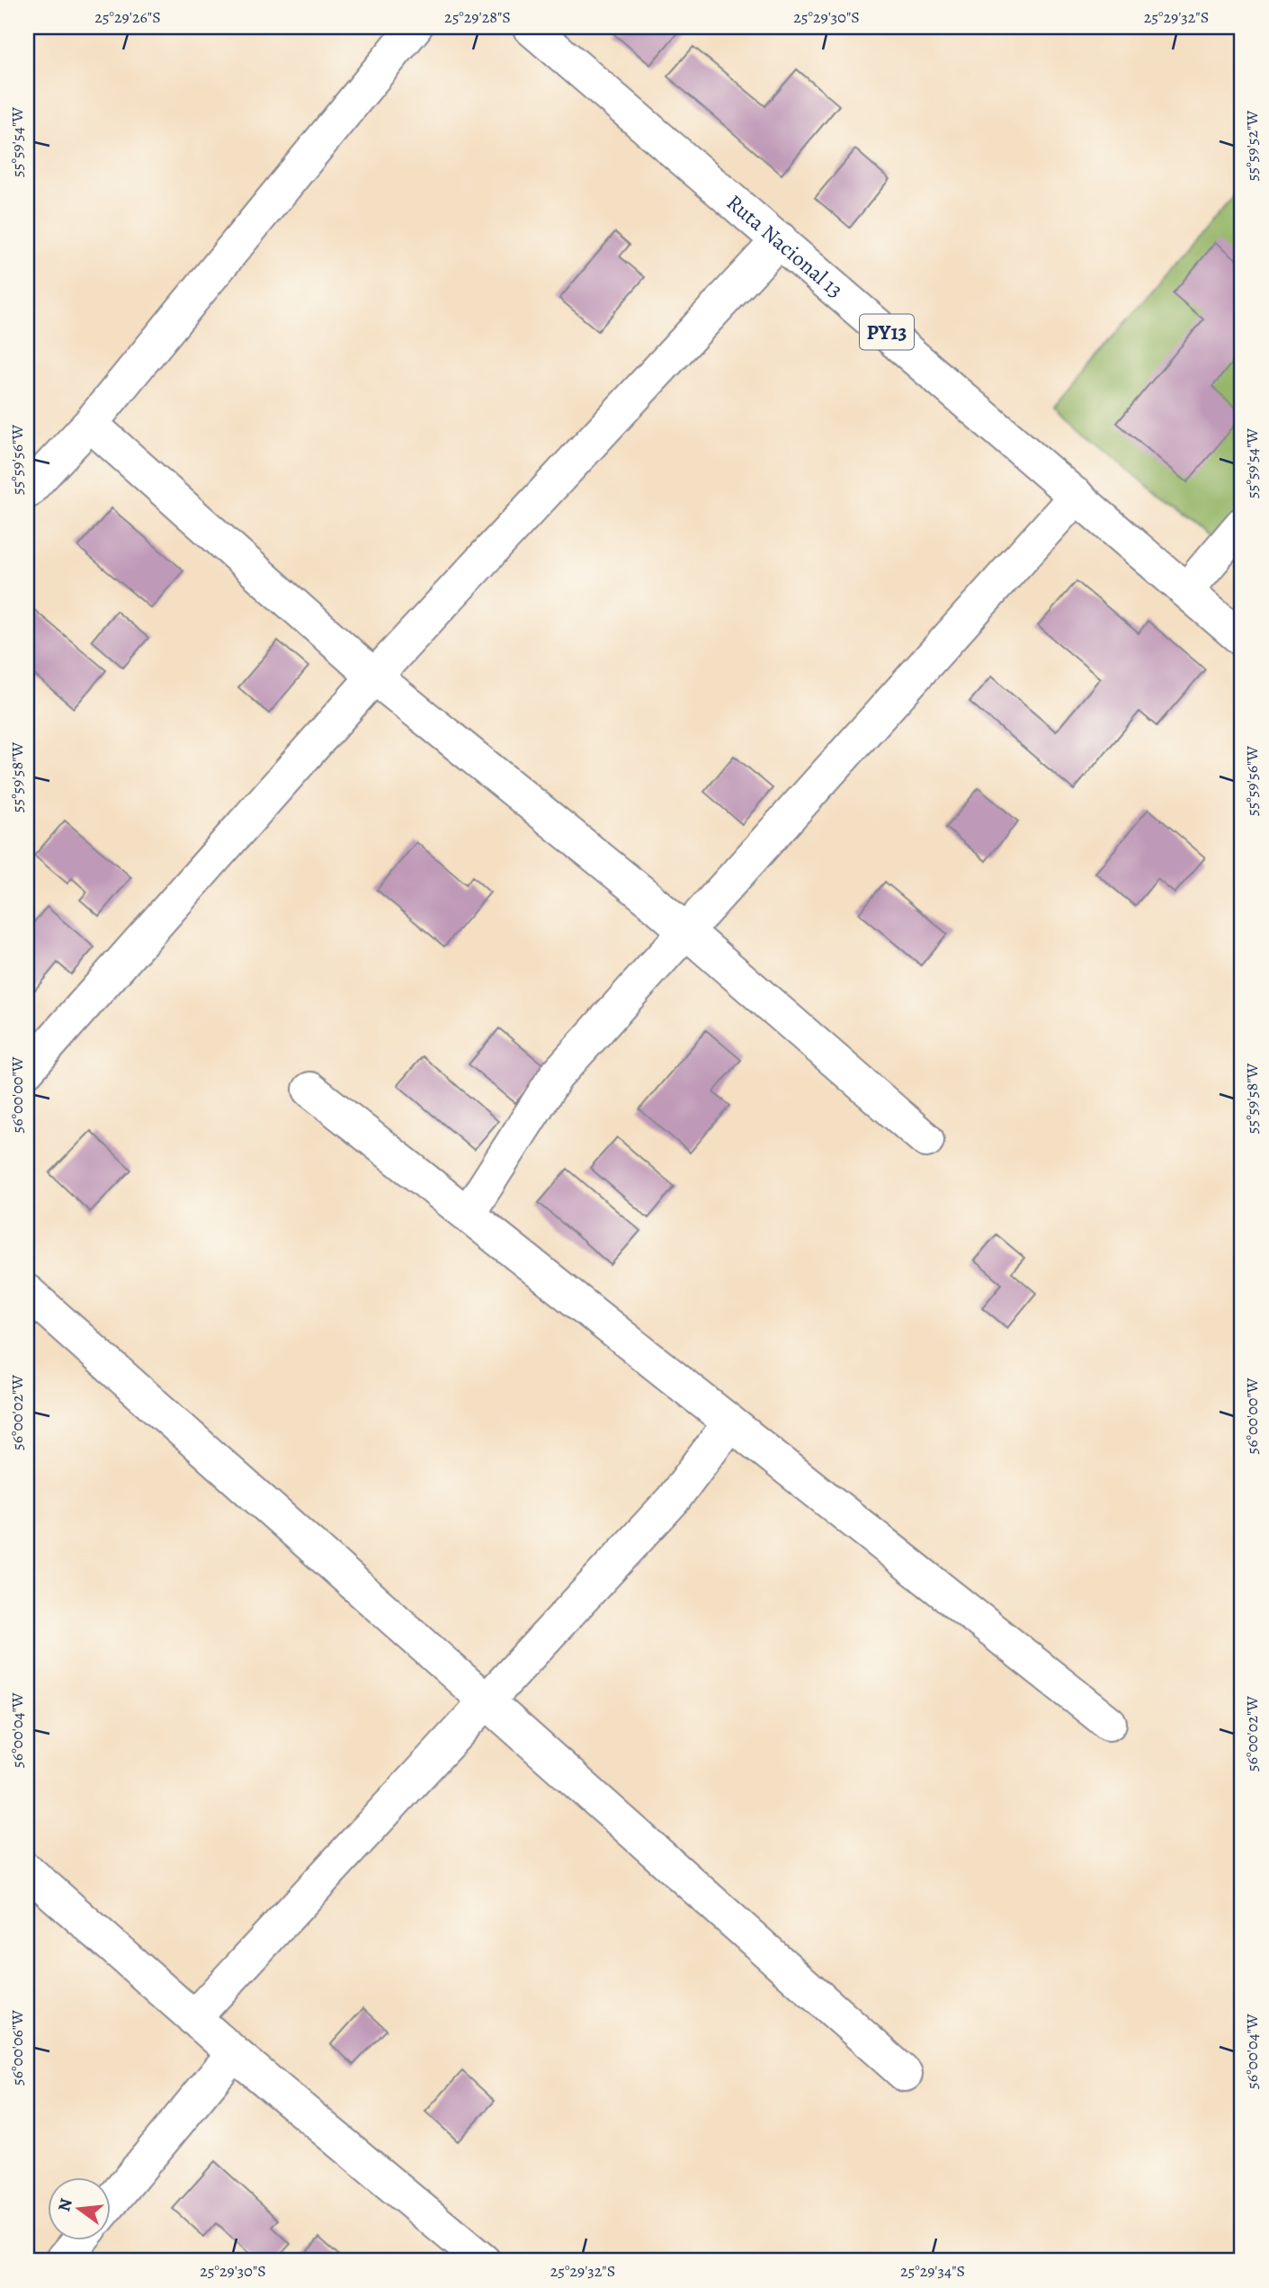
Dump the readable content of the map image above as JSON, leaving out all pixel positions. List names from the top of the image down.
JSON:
{
  "streets": {
    "main road": ["Ruta Nacional 13", "PY13"]
  },
  "north": "left",
  "coordinates": [
    "25°29'26\"S",
    "25°29'28\"S",
    "25°29'30\"S",
    "25°29'32\"S",
    "55°59'54\"W",
    "55°59'52\"W",
    "55°59'56\"W",
    "55°59'58\"W",
    "56°00'00\"W",
    "56°00'02\"W",
    "56°00'04\"W",
    "56°00'06\"W",
    "25°29'34\"S"
  ]
}
